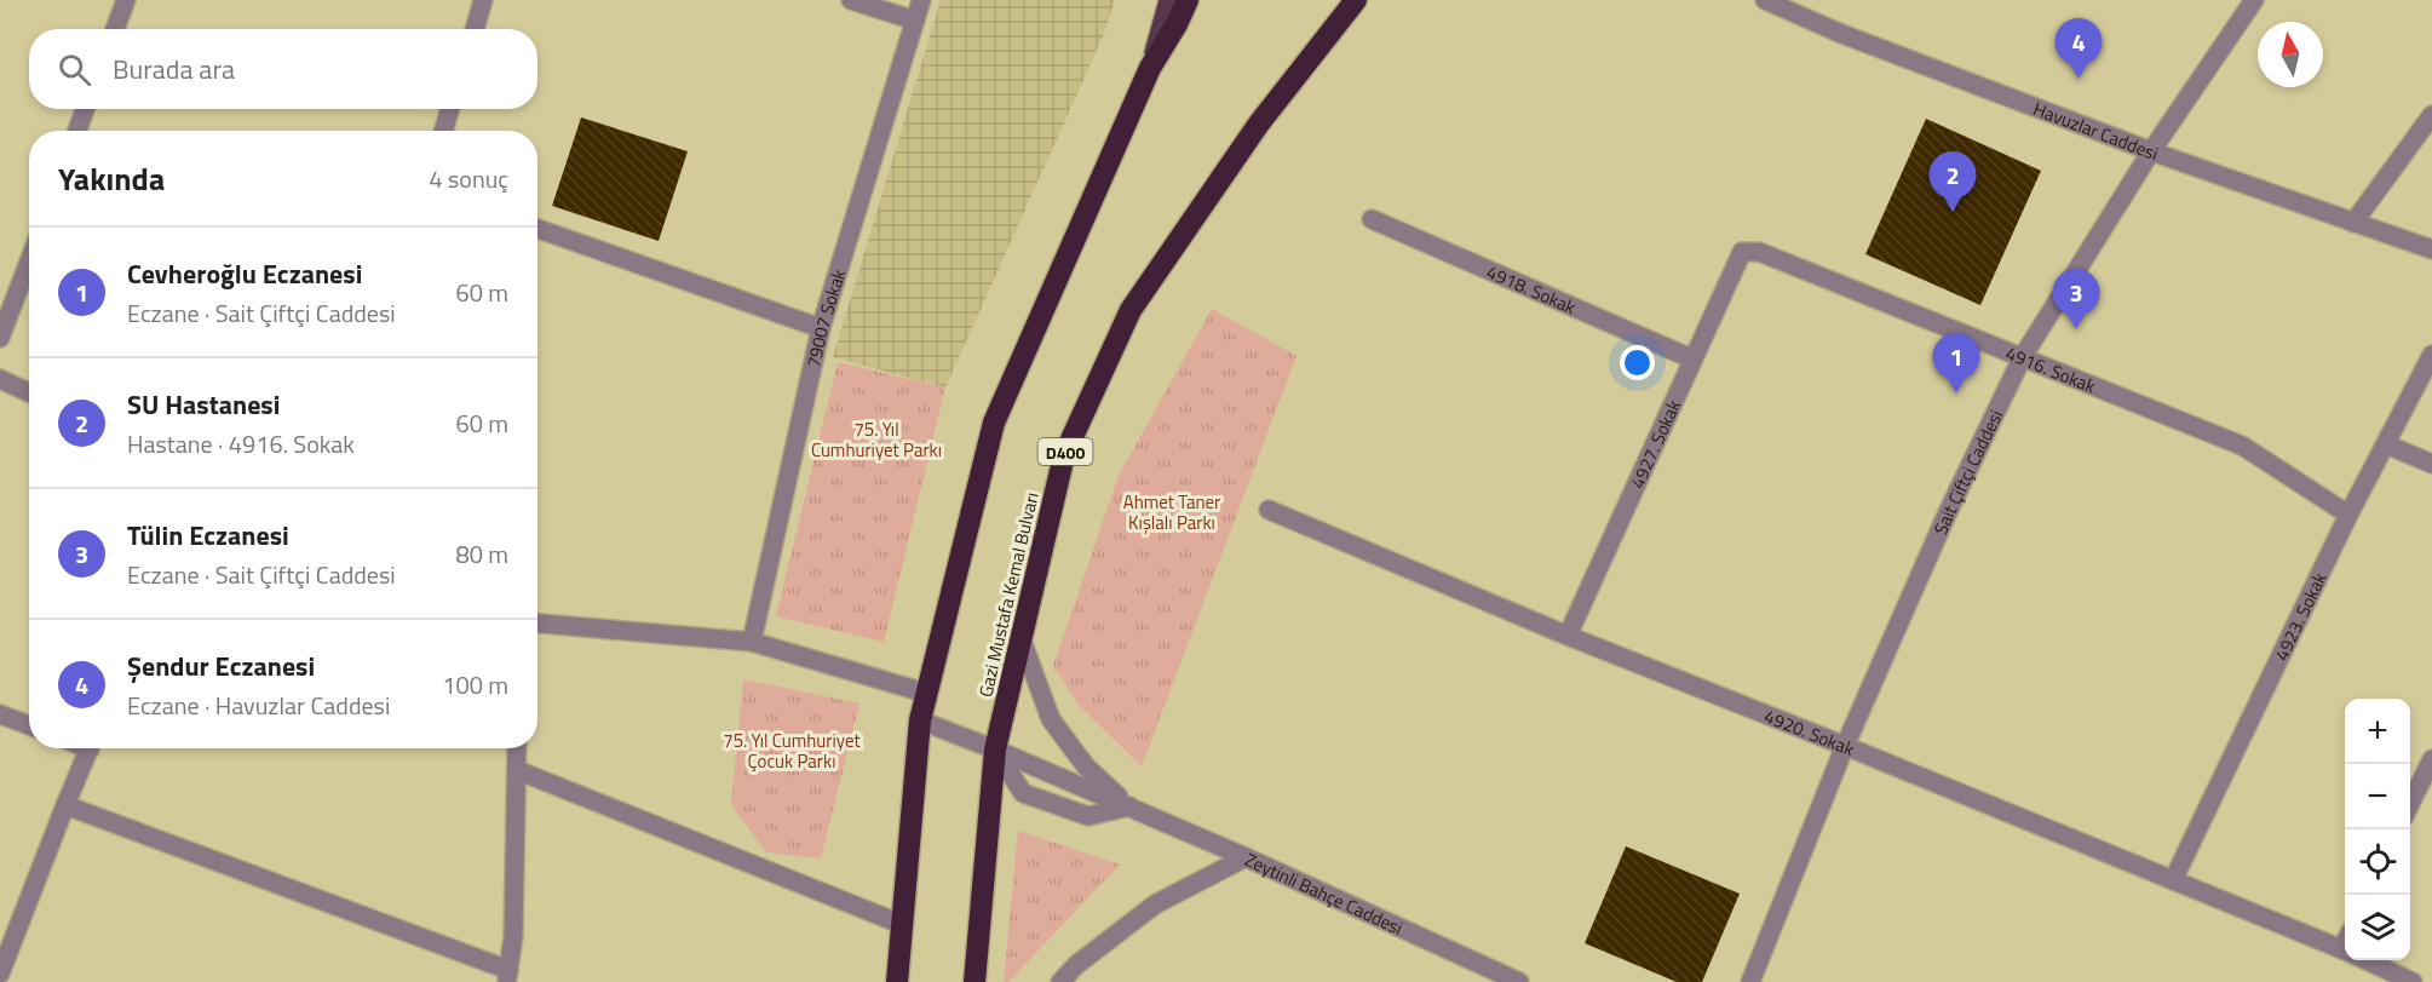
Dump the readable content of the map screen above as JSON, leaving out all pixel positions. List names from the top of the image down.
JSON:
{
  "streets": {
    "highway": ["D400", "Gazi Mustafa Kemal Bulvarı"],
    "street": [
      "Havuzlar Caddesi",
      "4918. Sokak",
      "79007 Sokak",
      "4916. Sokak",
      "4927. Sokak",
      "Sait Çiftçi Caddesi",
      "4923. Sokak",
      "4920. Sokak",
      "Zeytinli Bahçe Caddesi"
    ]
  },
  "crossings": [
    ["Havuzlar Caddesi", "Sait Çiftçi Caddesi"],
    ["4918. Sokak", "4927. Sokak"],
    ["4916. Sokak", "4927. Sokak"],
    ["4916. Sokak", "Sait Çiftçi Caddesi"],
    ["4916. Sokak", "4923. Sokak"],
    ["4927. Sokak", "4920. Sokak"],
    ["Sait Çiftçi Caddesi", "4920. Sokak"],
    ["Gazi Mustafa Kemal Bulvarı", "Zeytinli Bahçe Caddesi"],
    ["4923. Sokak", "4920. Sokak"]
  ],
  "parks": ["75. Yıl Cumhuriyet Parkı", "Ahmet Taner Kışlalı Parkı", "75. Yıl Cumhuriyet Çocuk Parkı"],
  "north": "top",
  "page": {
    "pins": [
      "4",
      "2",
      "3",
      "1"
    ],
    "search": "Burada ara",
    "heading": ["Yakında", "4 sonuç"],
    "list": [
      {
        "mark": "1",
        "name": "Cevheroğlu Eczanesi",
        "note": "Eczane · Sait Çiftçi Caddesi",
        "value": "60 m"
      },
      {
        "mark": "2",
        "name": "SU Hastanesi",
        "note": "Hastane · 4916. Sokak",
        "value": "60 m"
      },
      {
        "mark": "3",
        "name": "Tülin Eczanesi",
        "note": "Eczane · Sait Çiftçi Caddesi",
        "value": "80 m"
      },
      {
        "mark": "4",
        "name": "Şendur Eczanesi",
        "note": "Eczane · Havuzlar Caddesi",
        "value": "100 m"
      }
    ],
    "map_buttons": ["+", "−"]
  }
}
